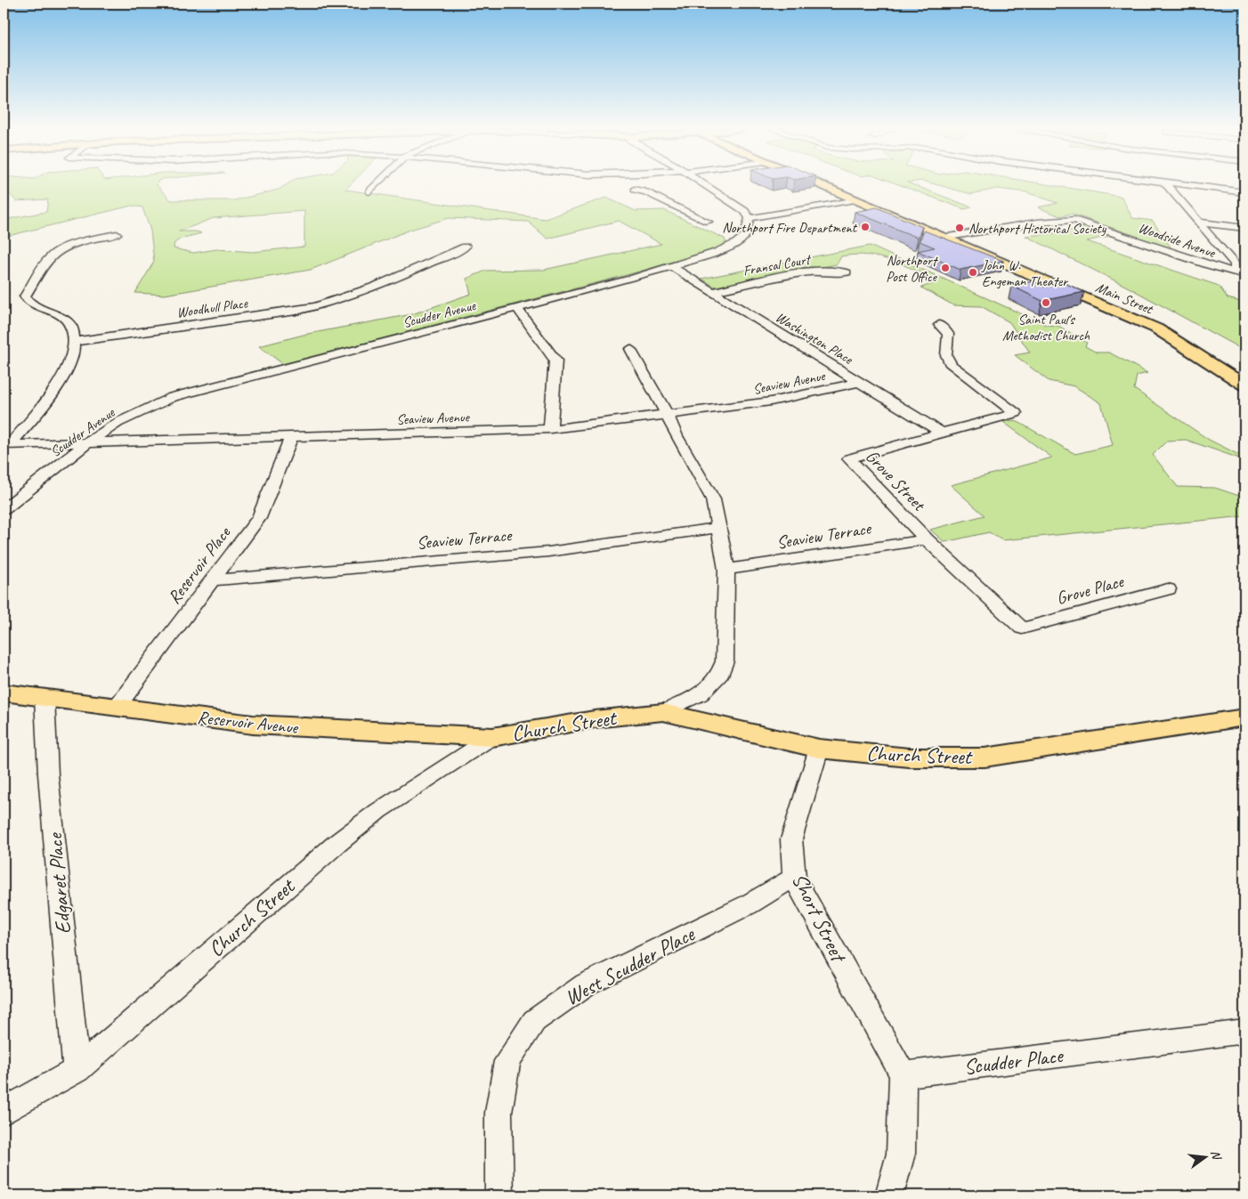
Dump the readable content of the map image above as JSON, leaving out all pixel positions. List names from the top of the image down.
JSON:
{
  "streets": {
    "main road": ["Main Street", "Reservoir Avenue", "Church Street"],
    "street": [
      "Woodside Avenue",
      "Fransal Court",
      "Woodhull Place",
      "Scudder Avenue",
      "Washington Place",
      "Seaview Avenue",
      "Grove Street",
      "Seaview Terrace",
      "Reservoir Place",
      "Grove Place",
      "Edgaret Place",
      "Short Street",
      "West Scudder Place",
      "Scudder Place"
    ]
  },
  "crossings": [
    ["Woodside Avenue", "Main Street"],
    ["Fransal Court", "Washington Place"],
    ["Scudder Avenue", "Washington Place"],
    ["Scudder Avenue", "Seaview Avenue"],
    ["Washington Place", "Seaview Avenue"],
    ["Washington Place", "Grove Street"],
    ["Seaview Avenue", "Reservoir Place"],
    ["Grove Street", "Seaview Terrace"],
    ["Grove Street", "Grove Place"],
    ["Seaview Terrace", "Reservoir Place"],
    ["Reservoir Place", "Reservoir Avenue"],
    ["Reservoir Avenue", "Church Street"],
    ["Reservoir Avenue", "Edgaret Place"],
    ["Church Street", "Edgaret Place"],
    ["Church Street", "Short Street"],
    ["Short Street", "West Scudder Place"],
    ["Short Street", "Scudder Place"]
  ],
  "places": [
    "Northport Fire Department",
    "Northport Historical Society",
    "Northport Post Office",
    "John W. Engeman Theater",
    "Saint Paul's Methodist Church"
  ],
  "north": "right"
}
